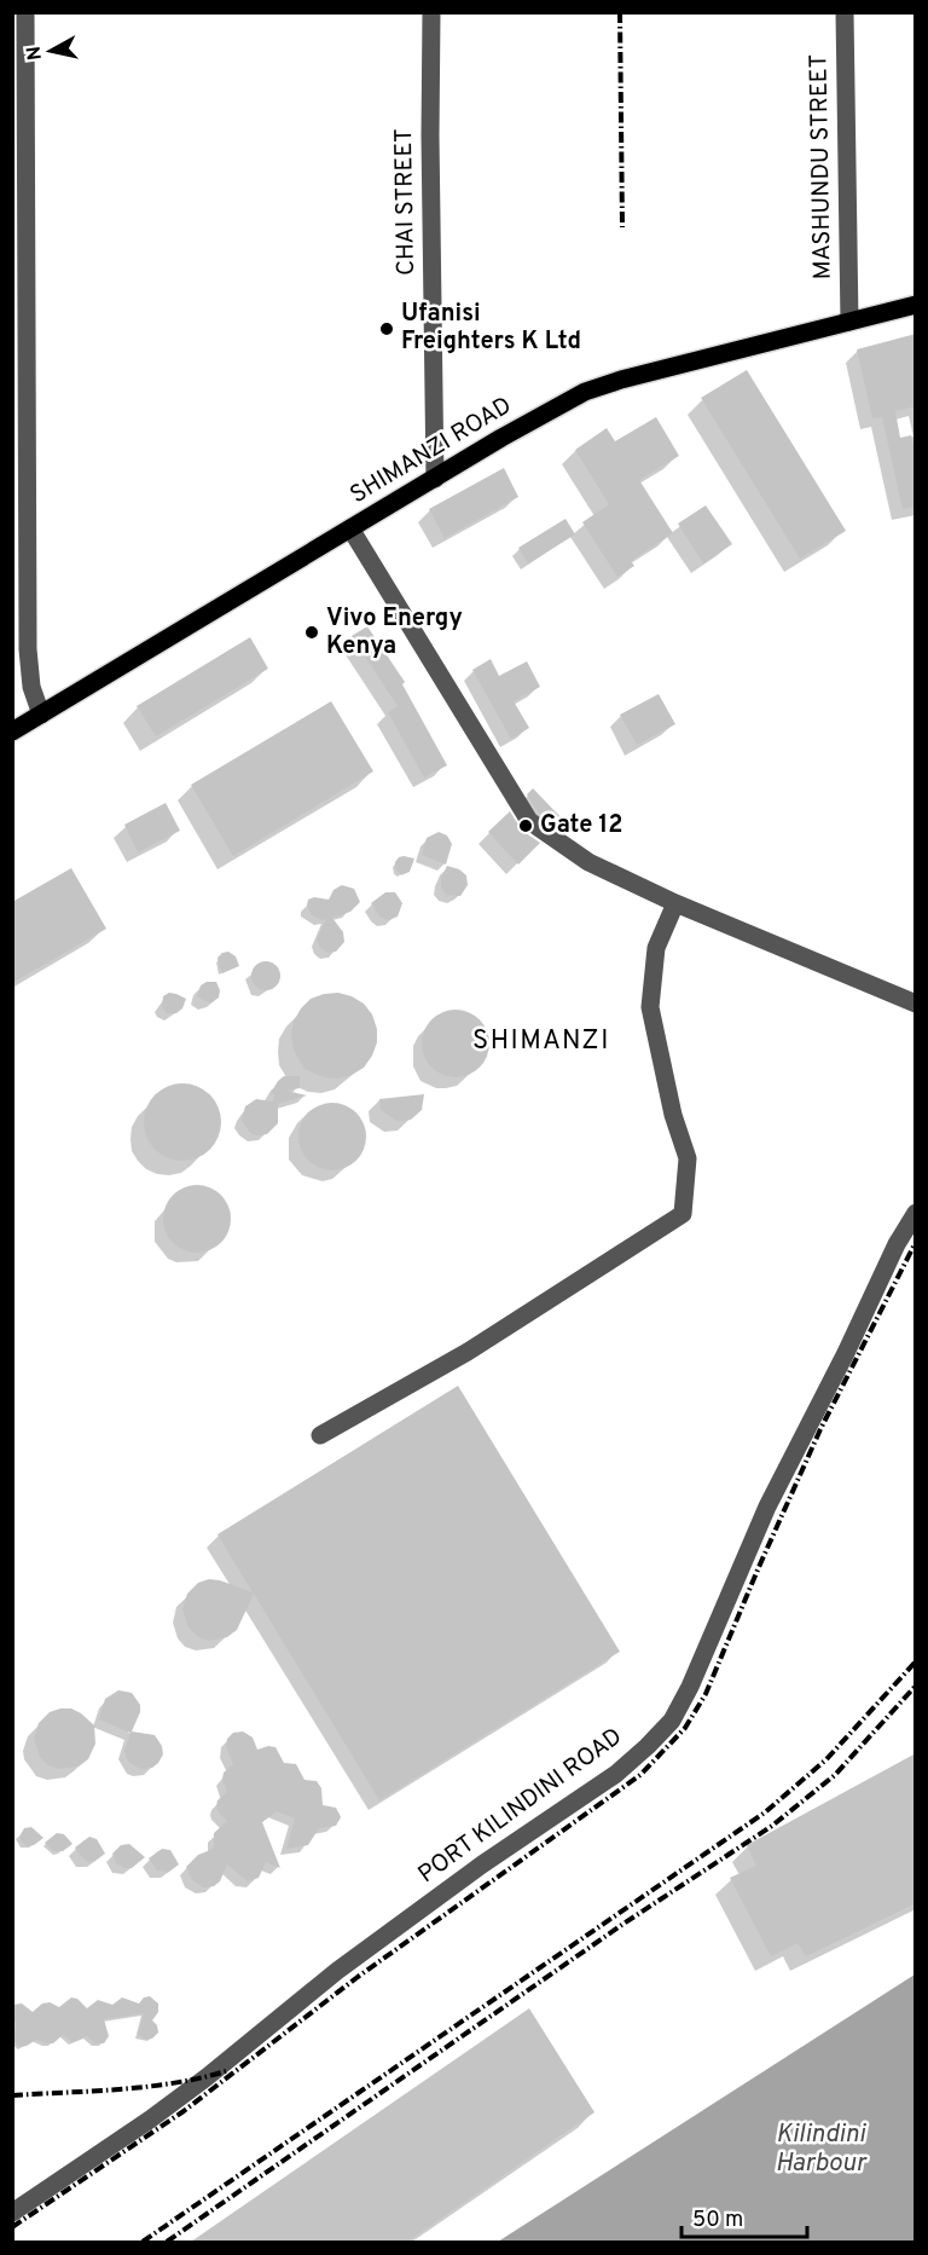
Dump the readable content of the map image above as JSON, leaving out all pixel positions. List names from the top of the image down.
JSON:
{
  "streets": {
    "main road": ["SHIMANZI ROAD"],
    "street": ["MASHUNDU STREET", "CHAI STREET", "PORT KILINDINI ROAD"]
  },
  "crossings": [
    ["MASHUNDU STREET", "SHIMANZI ROAD"],
    ["CHAI STREET", "SHIMANZI ROAD"]
  ],
  "districts": ["SHIMANZI"],
  "water": ["Kilindini Harbour"],
  "places": ["Ufanisi Freighters K Ltd", "Vivo Energy Kenya", "Gate 12"],
  "scale_bar": "50 m",
  "north": "left"
}
